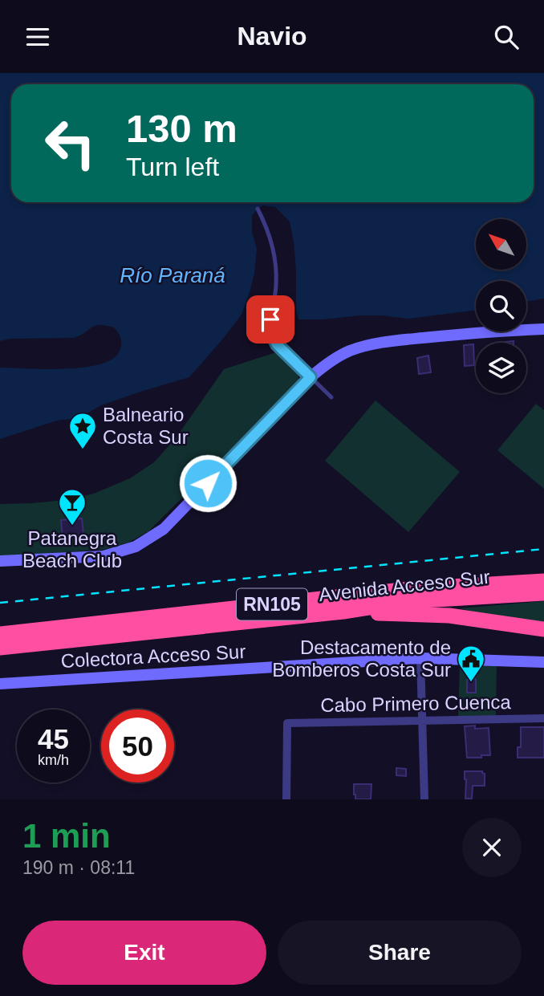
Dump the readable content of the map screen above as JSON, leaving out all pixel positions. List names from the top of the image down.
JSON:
{
  "streets": {
    "highway": ["Avenida Acceso Sur", "RN105"],
    "main road": ["Colectora Acceso Sur"],
    "street": ["Cabo Primero Cuenca"]
  },
  "water": ["Río Paraná"],
  "places": {
    "place": ["Balneario Costa Sur"],
    "bar": ["Patanegra Beach Club"],
    "public building": ["Destacamento de Bomberos Costa Sur"]
  },
  "north": "top left",
  "page": {
    "header": "Navio",
    "turn": ["130 m", "Turn left"],
    "speed": "45 km/h",
    "limit": "50",
    "heading": ["1 min", "190 m · 08:11"],
    "buttons": ["Exit", "Share"]
  }
}
